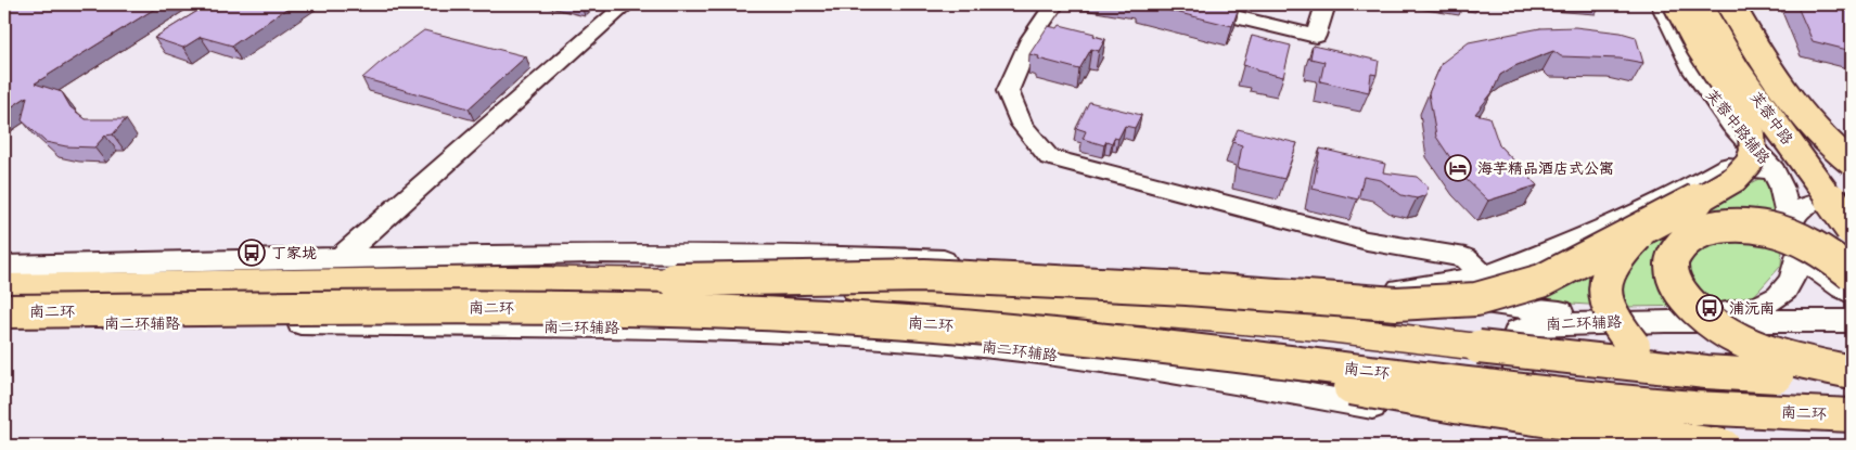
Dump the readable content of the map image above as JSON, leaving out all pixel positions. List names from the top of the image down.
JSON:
{
  "streets": {
    "main road": ["芙蓉中路", "南二环"],
    "street": ["芙蓉中路辅路", "南二环辅路"]
  },
  "crossings": [
    ["芙蓉中路辅路", "南二环辅路"]
  ],
  "places": {
    "hotel": ["海芋精品酒店式公寓"],
    "bus stop": ["丁家垅", "浦沅南"]
  }
}
